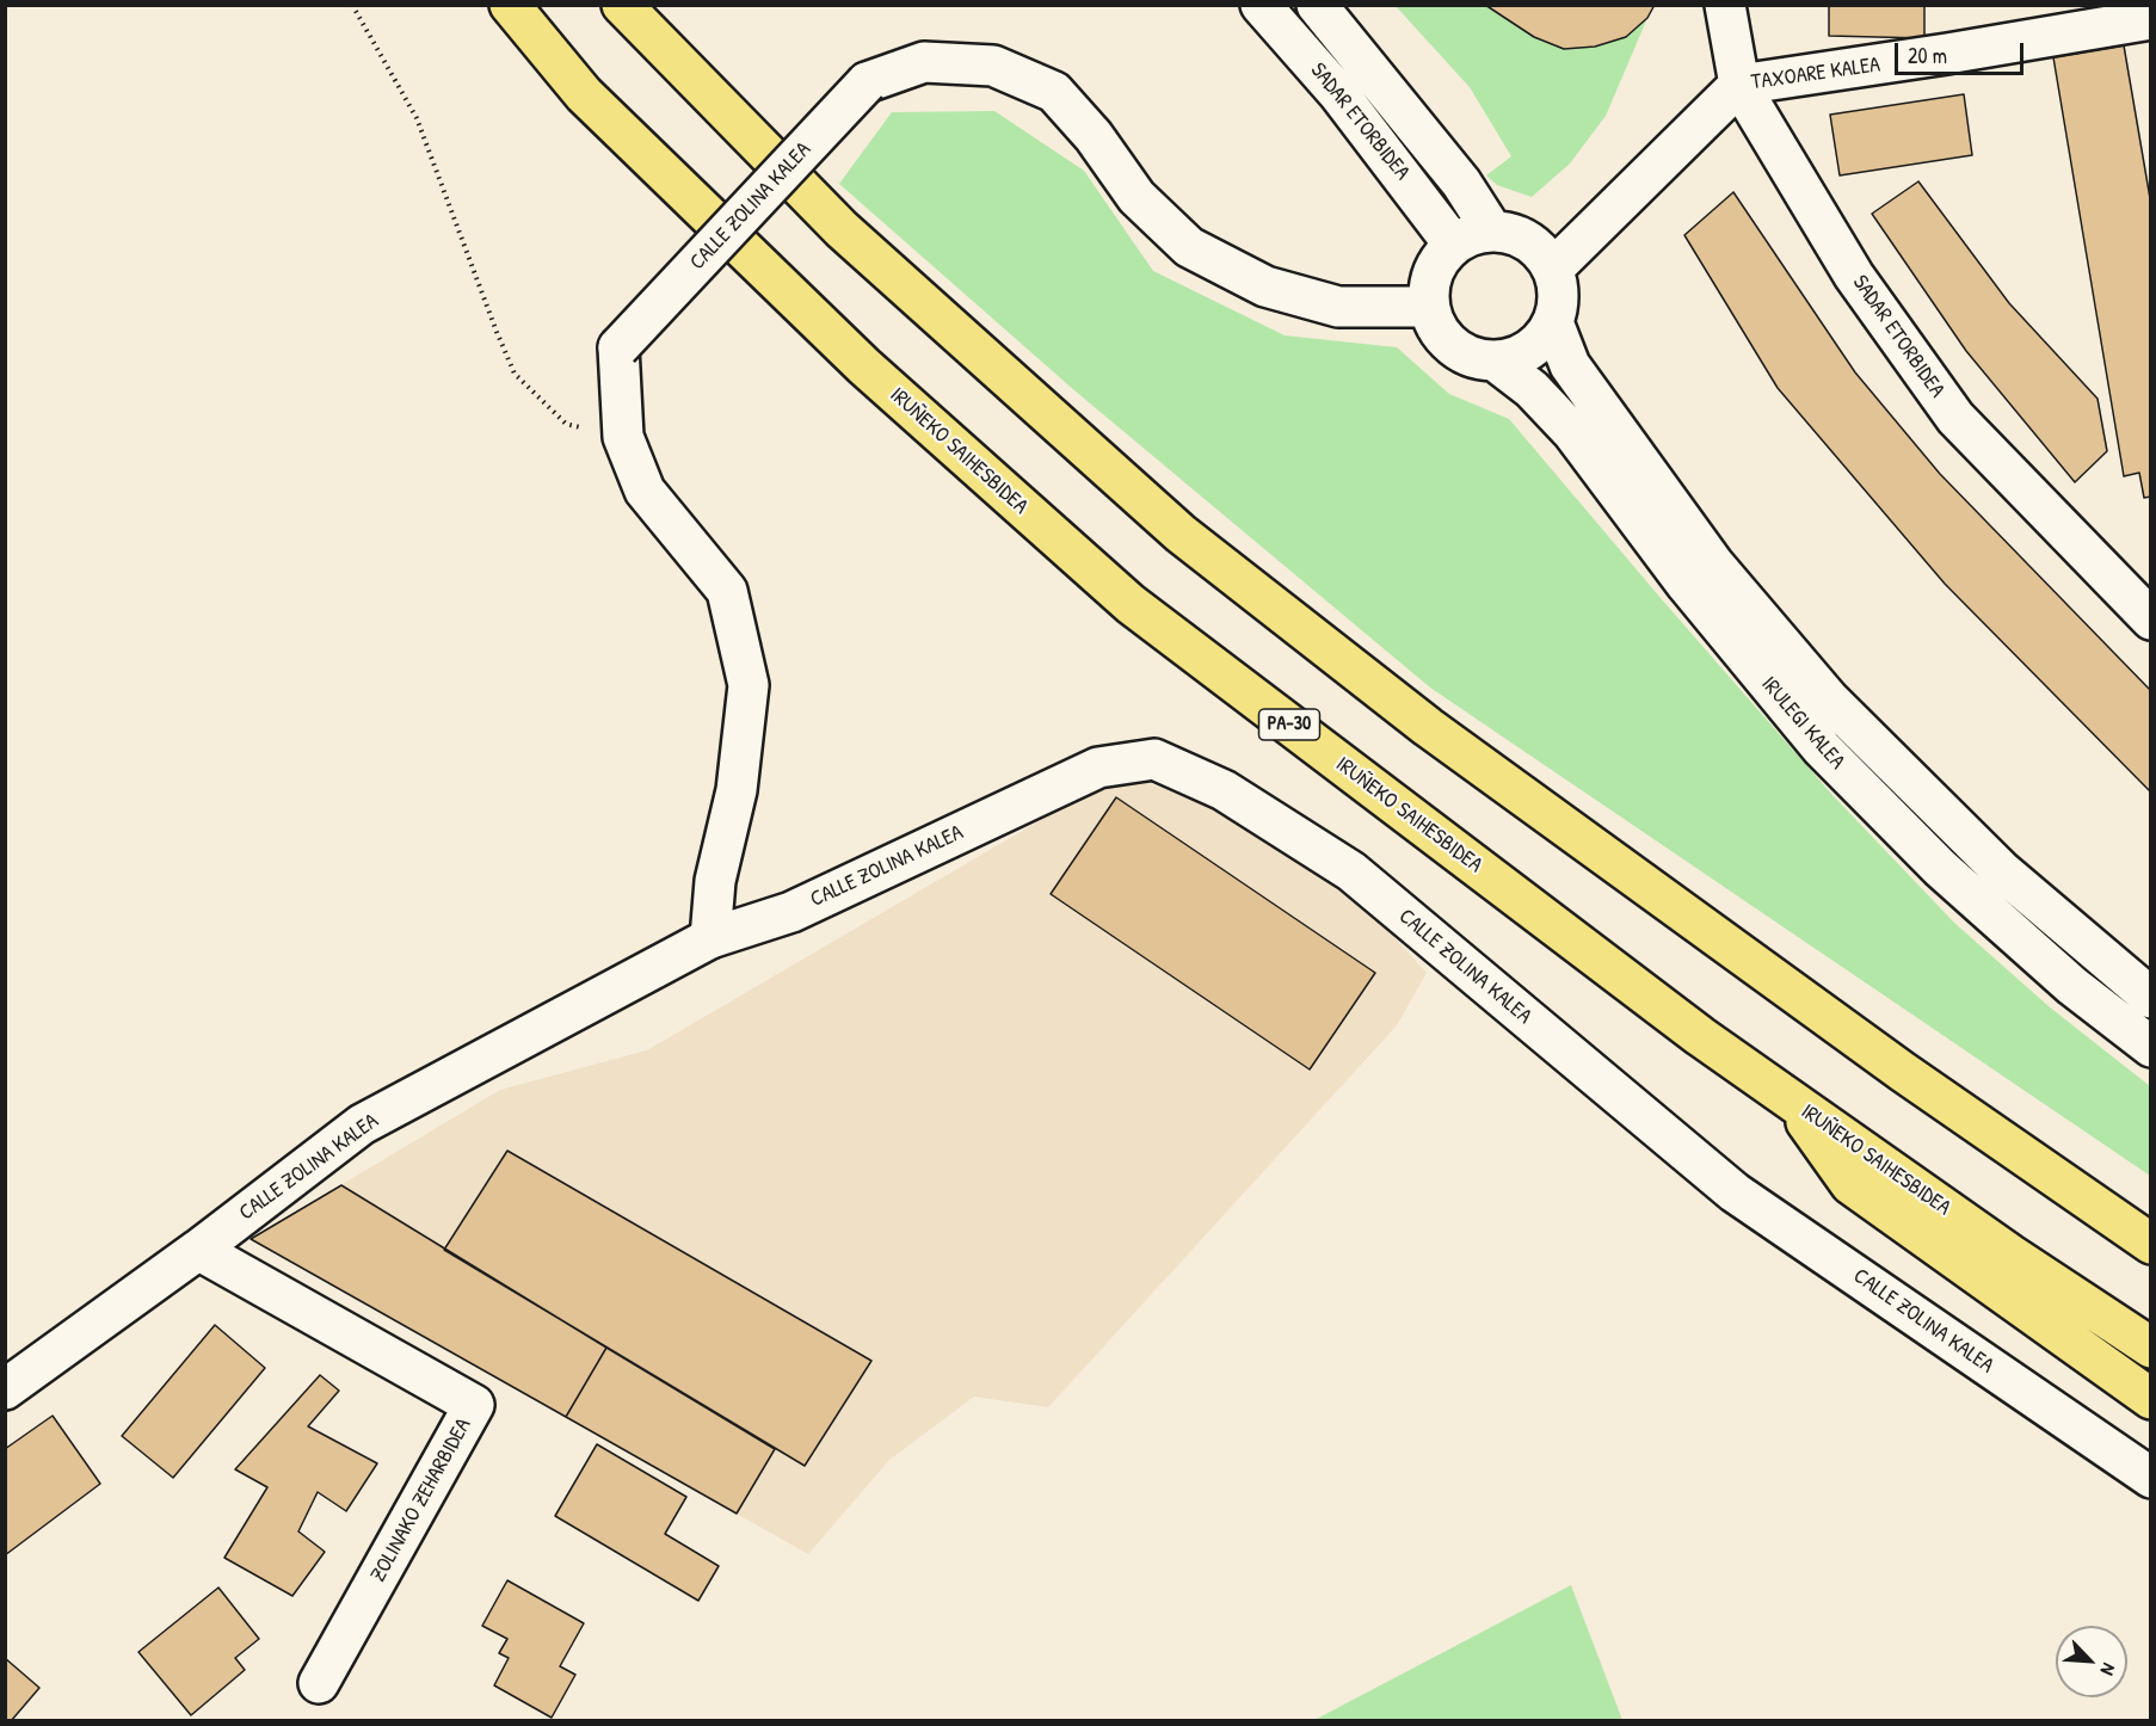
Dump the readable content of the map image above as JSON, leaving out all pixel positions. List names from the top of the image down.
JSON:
{
  "streets": {
    "highway": ["IRUÑEKO SAIHESBIDEA", "PA-30"],
    "street": [
      "TAXOARE KALEA",
      "SADAR ETORBIDEA",
      "CALLE ZOLINA KALEA",
      "IRULEGI KALEA",
      "ZOLINAKO ZEHARBIDEA"
    ]
  },
  "crossings": [
    ["TAXOARE KALEA", "SADAR ETORBIDEA"],
    ["TAXOARE KALEA", "CALLE ZOLINA KALEA"],
    ["TAXOARE KALEA", "IRULEGI KALEA"],
    ["SADAR ETORBIDEA", "CALLE ZOLINA KALEA"],
    ["SADAR ETORBIDEA", "IRULEGI KALEA"],
    ["CALLE ZOLINA KALEA", "IRULEGI KALEA"],
    ["CALLE ZOLINA KALEA", "ZOLINAKO ZEHARBIDEA"]
  ],
  "scale_bar": "20 m",
  "north": "bottom right"
}
